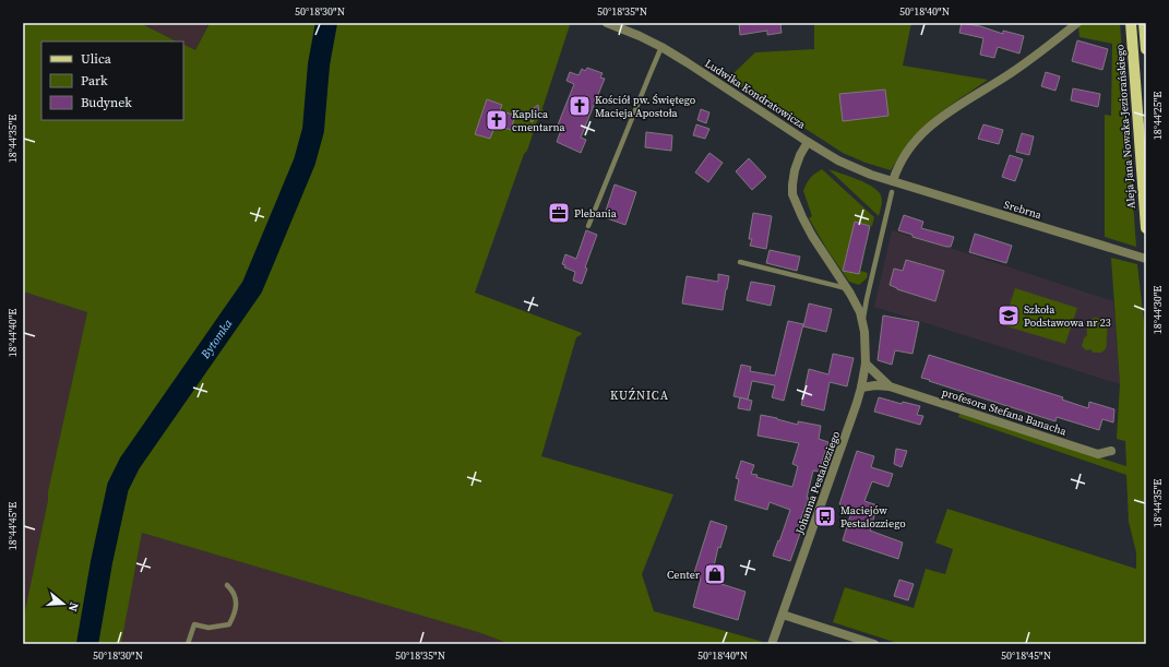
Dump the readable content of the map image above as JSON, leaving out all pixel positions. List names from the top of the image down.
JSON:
{
  "streets": {
    "main road": ["Aleja Jana Nowaka-Jeziorańskiego"],
    "street": [
      "Ludwika Kondratowicza",
      "Srebrna",
      "profesora Stefana Banacha",
      "Johanna Pestalozziego"
    ]
  },
  "crossings": [
    ["Ludwika Kondratowicza", "Srebrna"],
    ["Ludwika Kondratowicza", "Johanna Pestalozziego"],
    ["profesora Stefana Banacha", "Johanna Pestalozziego"]
  ],
  "districts": ["KUŹNICA"],
  "water": ["Bytomka"],
  "places": {
    "church": ["Kościół pw. Świętego Macieja Apostoła", "Kaplica cmentarna"],
    "office": ["Plebania"],
    "school or university": ["Szkoła Podstawowa nr 23"],
    "bus stop": ["Maciejów Pestalozziego"],
    "shop": ["Center"]
  },
  "legend": ["Ulica", "Park", "Budynek"],
  "north": "right",
  "coordinates": [
    "50°18'30\"N",
    "50°18'35\"N",
    "50°18'40\"N",
    "18°44'25\"E",
    "18°44'35\"E",
    "18°44'30\"E",
    "18°44'40\"E",
    "18°44'45\"E",
    "50°18'45\"N"
  ]
}
